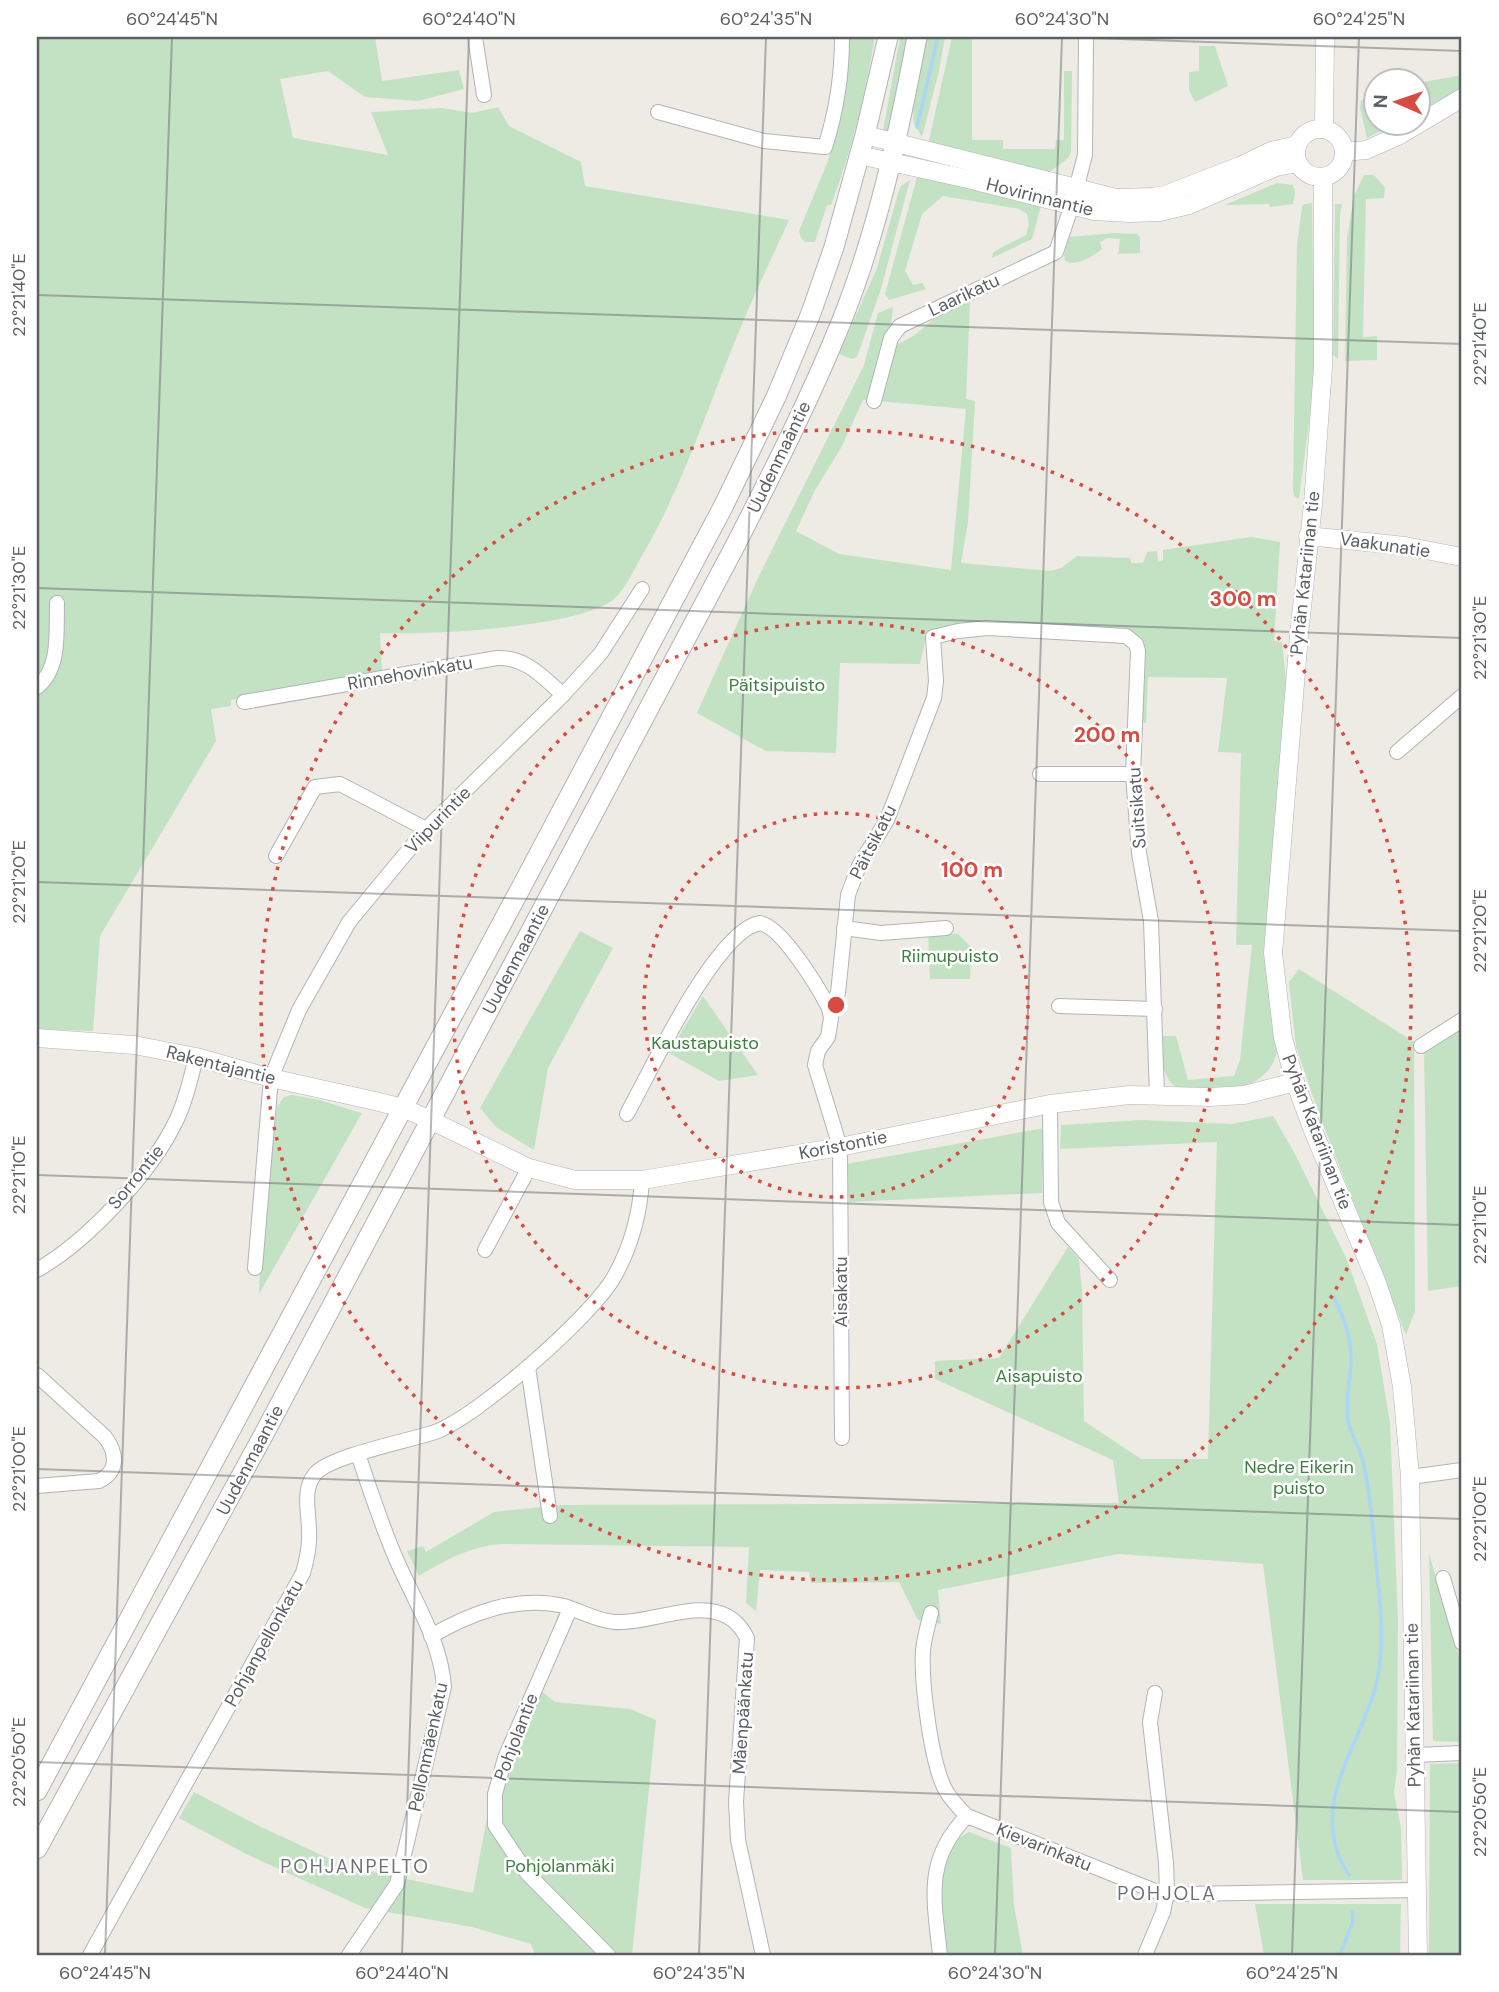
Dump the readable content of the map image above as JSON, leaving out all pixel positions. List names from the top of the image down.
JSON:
{
  "streets": {
    "main road": ["Uudenmaantie"],
    "street": [
      "Hovirinnantie",
      "Laarikatu",
      "Vaakunatie",
      "Pyhän Katariinan tie",
      "Rinnehovinkatu",
      "Suitsikatu",
      "Viipurintie",
      "Päitsikatu",
      "Rakentajantie",
      "Koristontie",
      "Sorrontie",
      "Aisakatu",
      "Pohjanpellonkatu",
      "Mäenpäänkatu",
      "Pohjolantie",
      "Pellonmäenkatu",
      "Kievarinkatu"
    ]
  },
  "crossings": [
    ["Hovirinnantie", "Laarikatu"],
    ["Hovirinnantie", "Uudenmaantie"],
    ["Hovirinnantie", "Pyhän Katariinan tie"],
    ["Uudenmaantie", "Rakentajantie"],
    ["Uudenmaantie", "Koristontie"],
    ["Vaakunatie", "Pyhän Katariinan tie"],
    ["Pyhän Katariinan tie", "Koristontie"],
    ["Pyhän Katariinan tie", "Kievarinkatu"],
    ["Rinnehovinkatu", "Viipurintie"],
    ["Suitsikatu", "Päitsikatu"],
    ["Suitsikatu", "Koristontie"],
    ["Viipurintie", "Rakentajantie"],
    ["Päitsikatu", "Aisakatu"],
    ["Rakentajantie", "Koristontie"],
    ["Rakentajantie", "Sorrontie"],
    ["Koristontie", "Aisakatu"],
    ["Koristontie", "Pohjanpellonkatu"],
    ["Pohjanpellonkatu", "Pellonmäenkatu"],
    ["Mäenpäänkatu", "Pohjolantie"],
    ["Mäenpäänkatu", "Pellonmäenkatu"]
  ],
  "districts": ["POHJANPELTO", "POHJOLA"],
  "parks": [
    "Päitsipuisto",
    "Riimupuisto",
    "Kaustapuisto",
    "Aisapuisto",
    "Nedre Eikerin puisto",
    "Pohjolanmäki"
  ],
  "north": "left",
  "coordinates": [
    "60°24'45\"N",
    "60°24'40\"N",
    "60°24'35\"N",
    "60°24'30\"N",
    "60°24'25\"N",
    "22°21'40\"E",
    "22°21'30\"E",
    "22°21'20\"E",
    "22°21'10\"E",
    "22°21'00\"E",
    "22°20'50\"E"
  ],
  "rings": ["300 m", "200 m", "100 m"]
}
